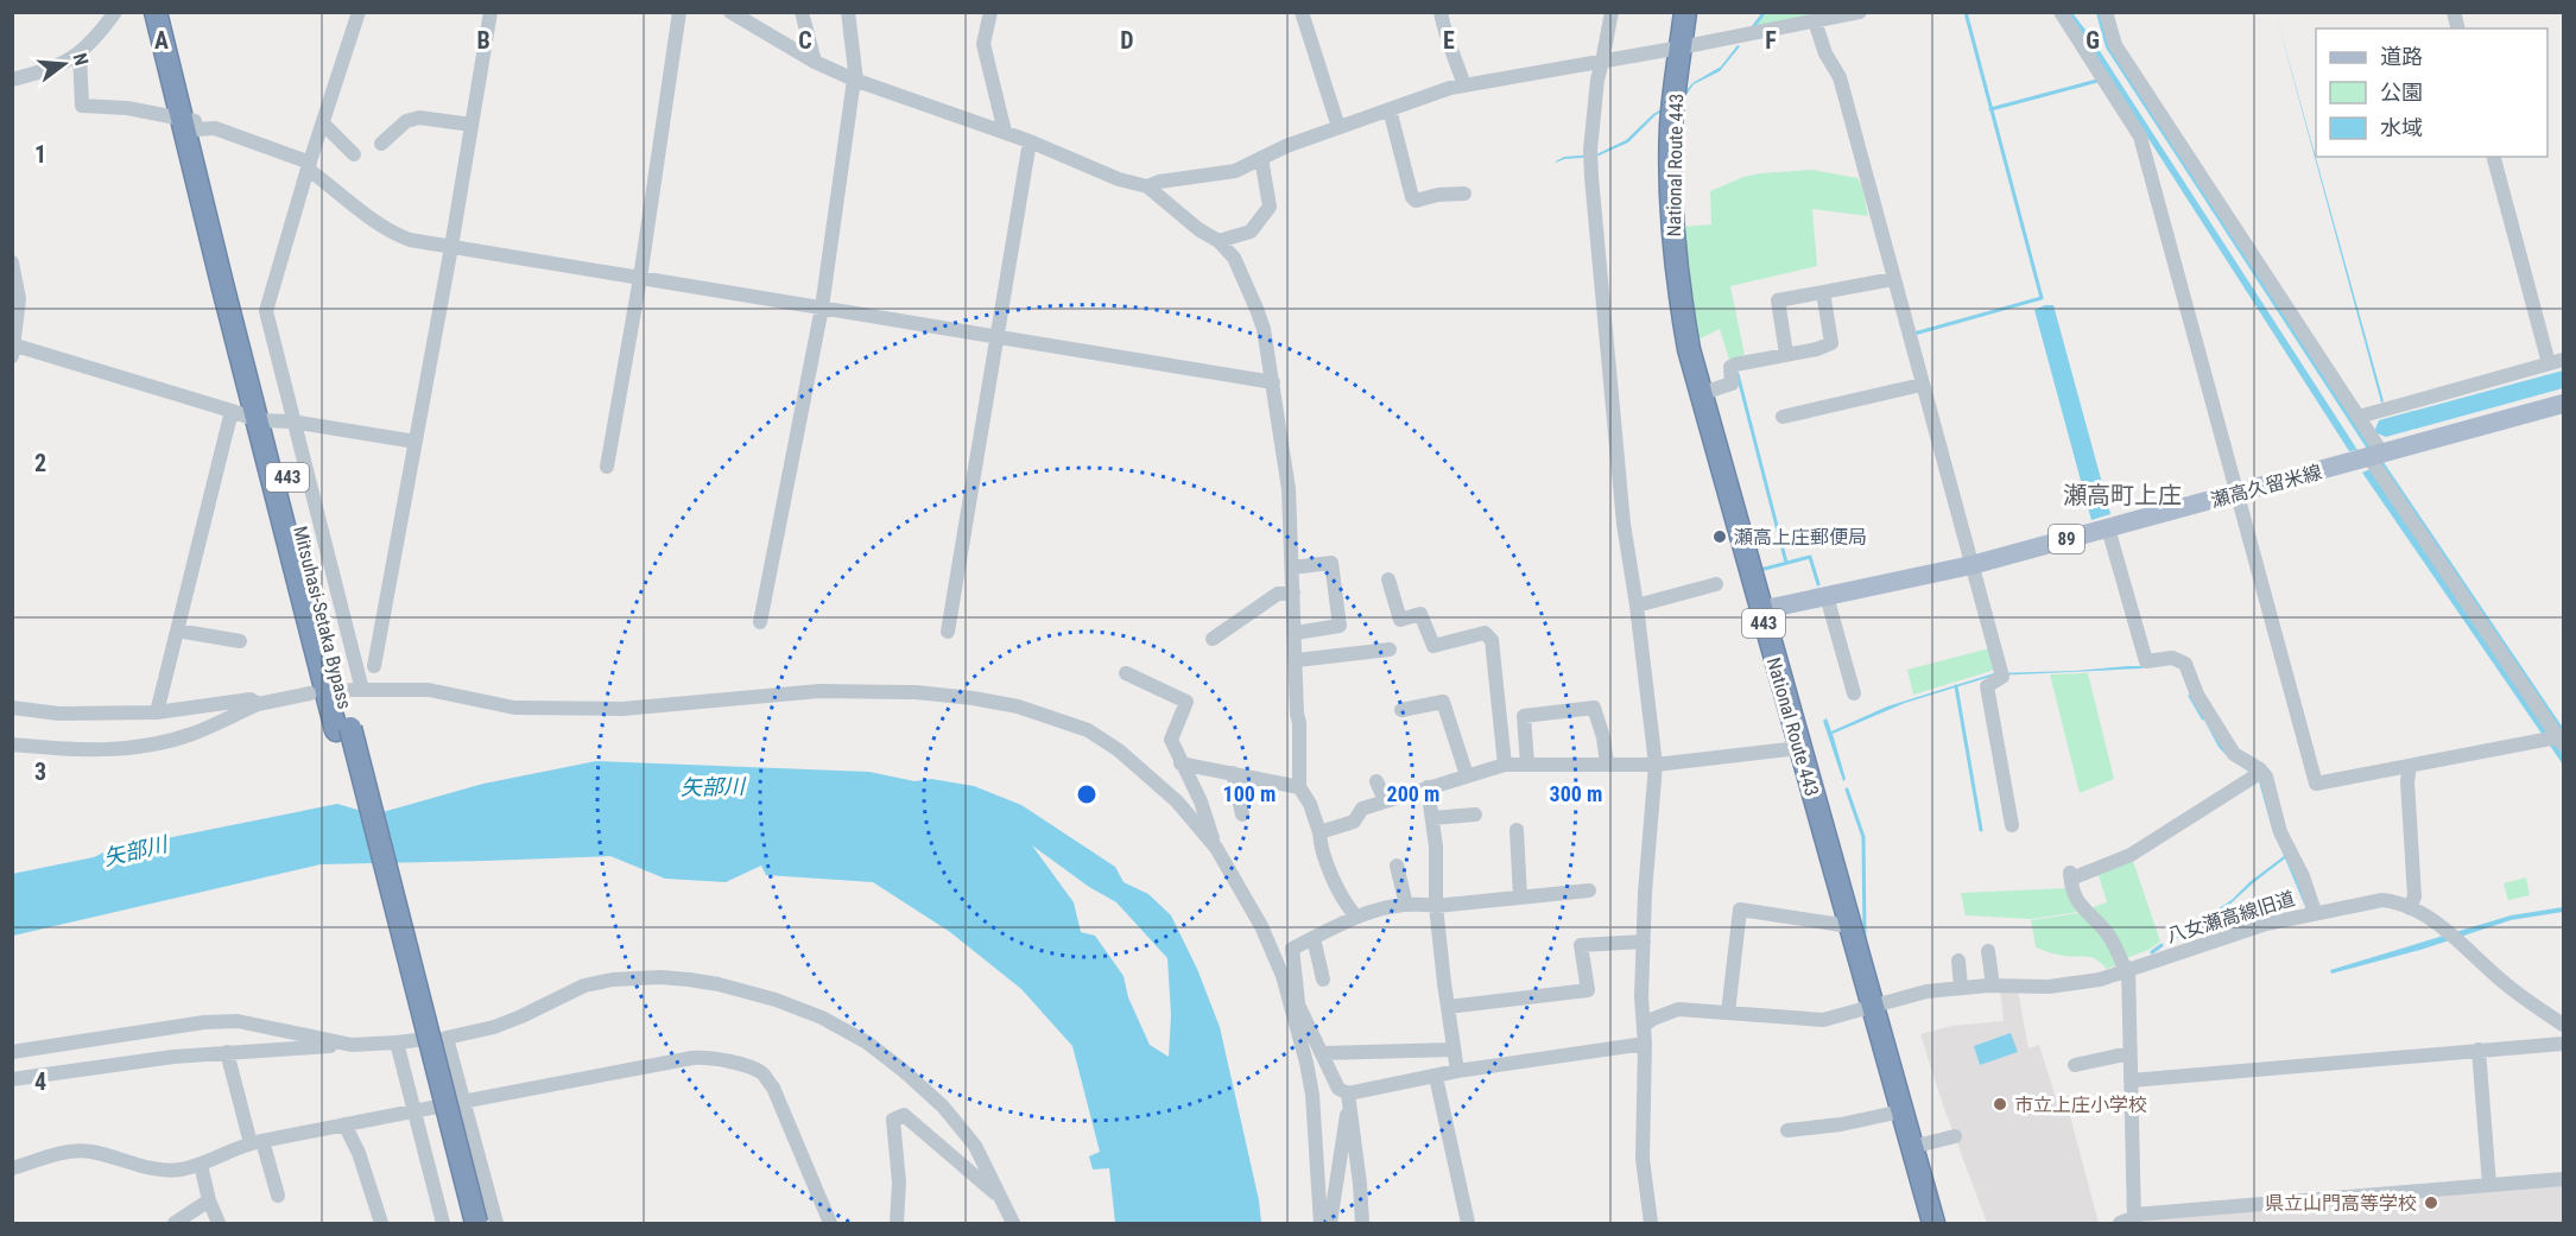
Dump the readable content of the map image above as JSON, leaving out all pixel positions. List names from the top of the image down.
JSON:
{
  "streets": {
    "highway": ["National Route 443", "443", "Mitsuhasi-Setaka Bypass"],
    "main road": ["瀬高久留米線", "89"],
    "street": ["八女瀬高線旧道"]
  },
  "crossings": [
    ["National Route 443", "瀬高久留米線"],
    ["National Route 443", "八女瀬高線旧道"]
  ],
  "districts": ["瀬高町上庄"],
  "water": ["矢部川"],
  "places": ["瀬高上庄郵便局", "市立上庄小学校", "県立山門高等学校"],
  "legend": ["道路", "公園", "水域"],
  "north": "right",
  "grid": {
    "columns": [
      "A",
      "B",
      "C",
      "D",
      "E",
      "F",
      "G"
    ],
    "rows": [
      "1",
      "2",
      "3",
      "4"
    ]
  },
  "rings": ["100 m", "200 m", "300 m"]
}
